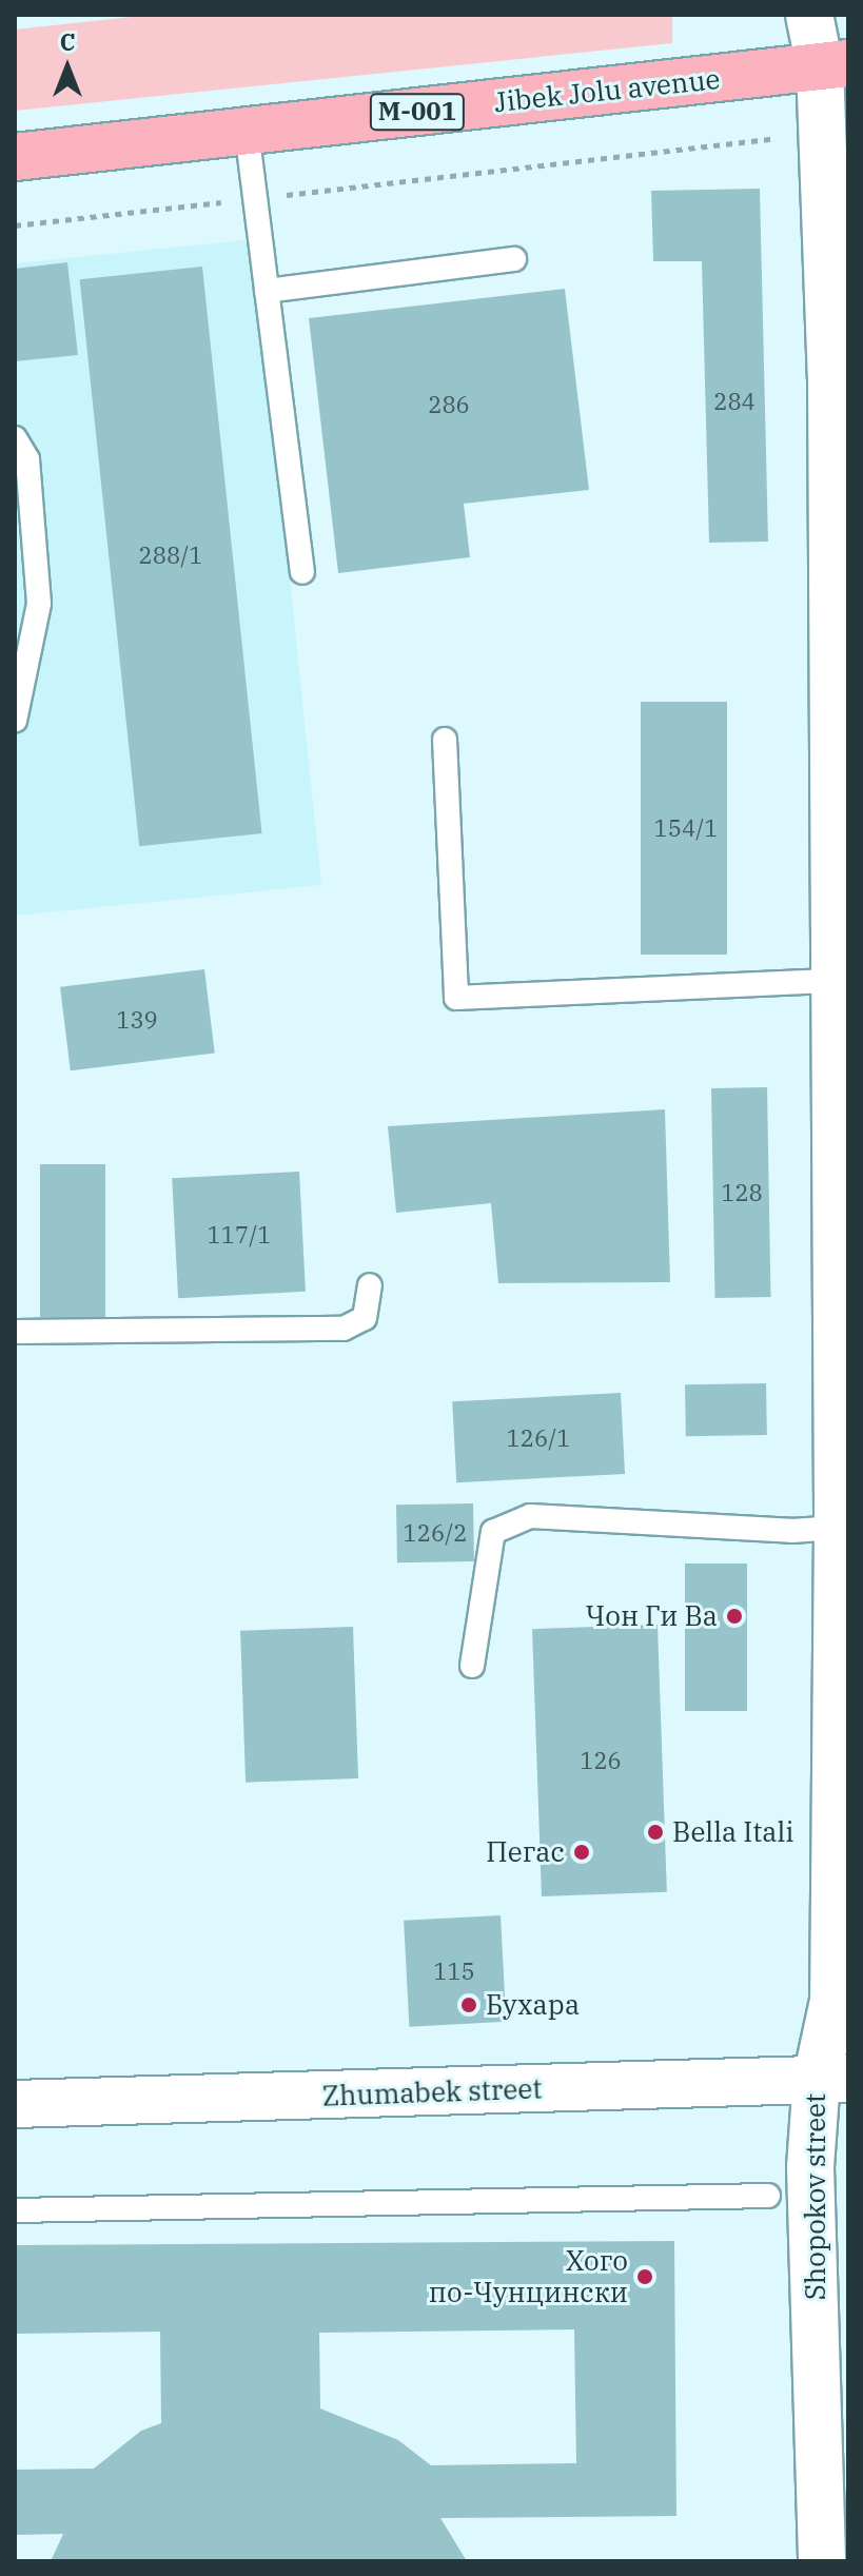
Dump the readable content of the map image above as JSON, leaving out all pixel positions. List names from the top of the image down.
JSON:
{
  "streets": {
    "main road": ["Jibek Jolu avenue", "М-001"],
    "street": ["Zhumabek street", "Shopokov street"]
  },
  "crossings": [
    ["Jibek Jolu avenue", "Shopokov street"],
    ["Zhumabek street", "Shopokov street"]
  ],
  "places": [
    "Чон Ги Ва",
    "Bella Itali",
    "Пегас",
    "Бухара",
    "Хого по-Чунцински"
  ],
  "house_numbers": [
    "284",
    "286",
    "288/1",
    "154/1",
    "139",
    "128",
    "117/1",
    "126/1",
    "126/2",
    "126",
    "115"
  ],
  "north": "top"
}
